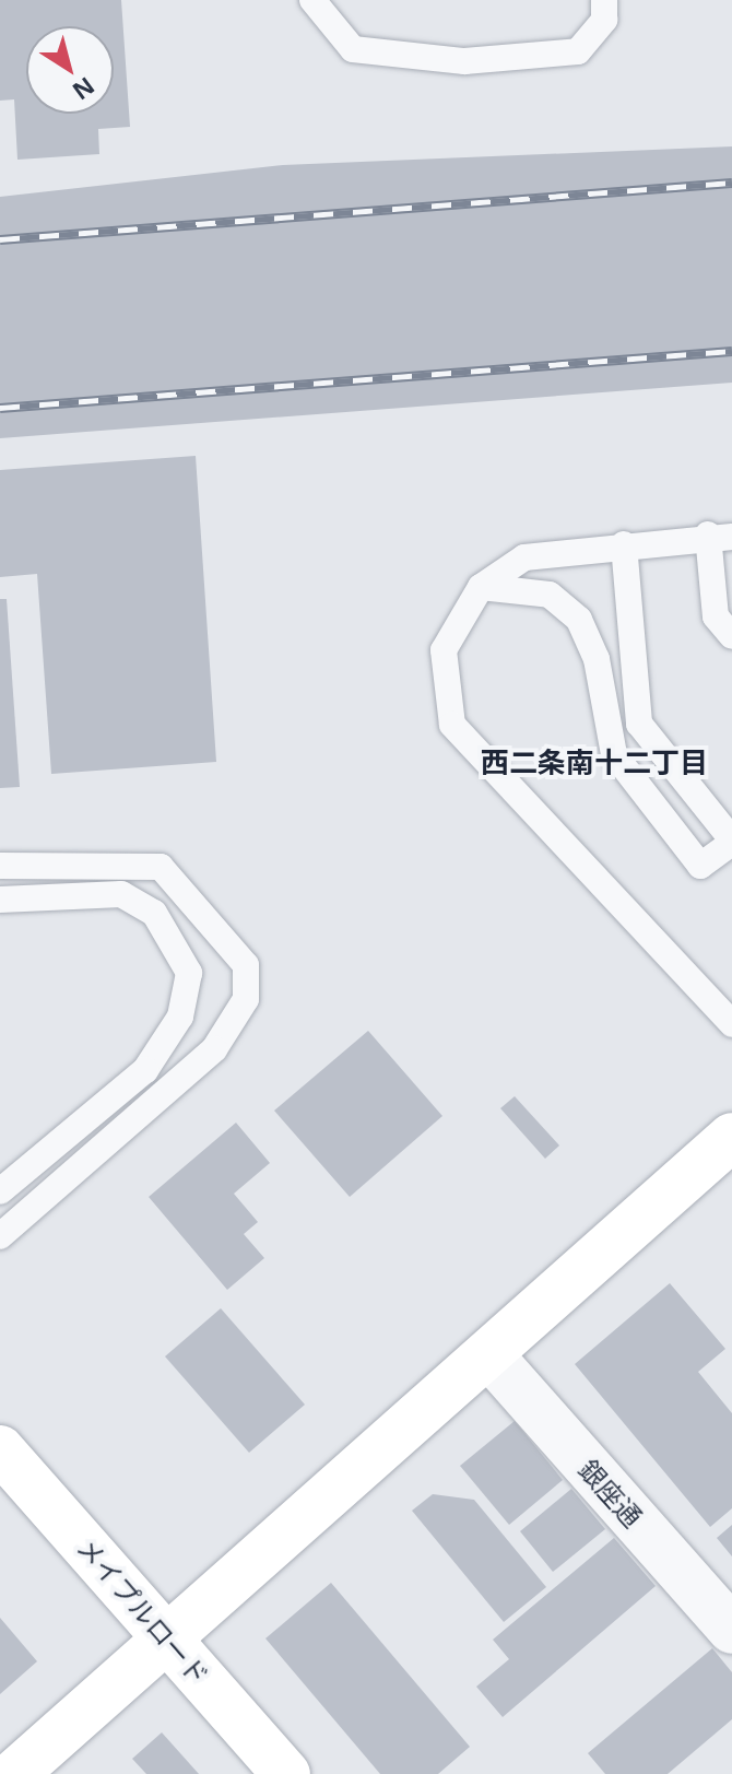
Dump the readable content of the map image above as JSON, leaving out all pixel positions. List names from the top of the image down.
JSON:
{
  "streets": {
    "street": ["銀座通", "メイプルロード"]
  },
  "districts": ["西二条南十二丁目"],
  "north": "bottom right"
}
